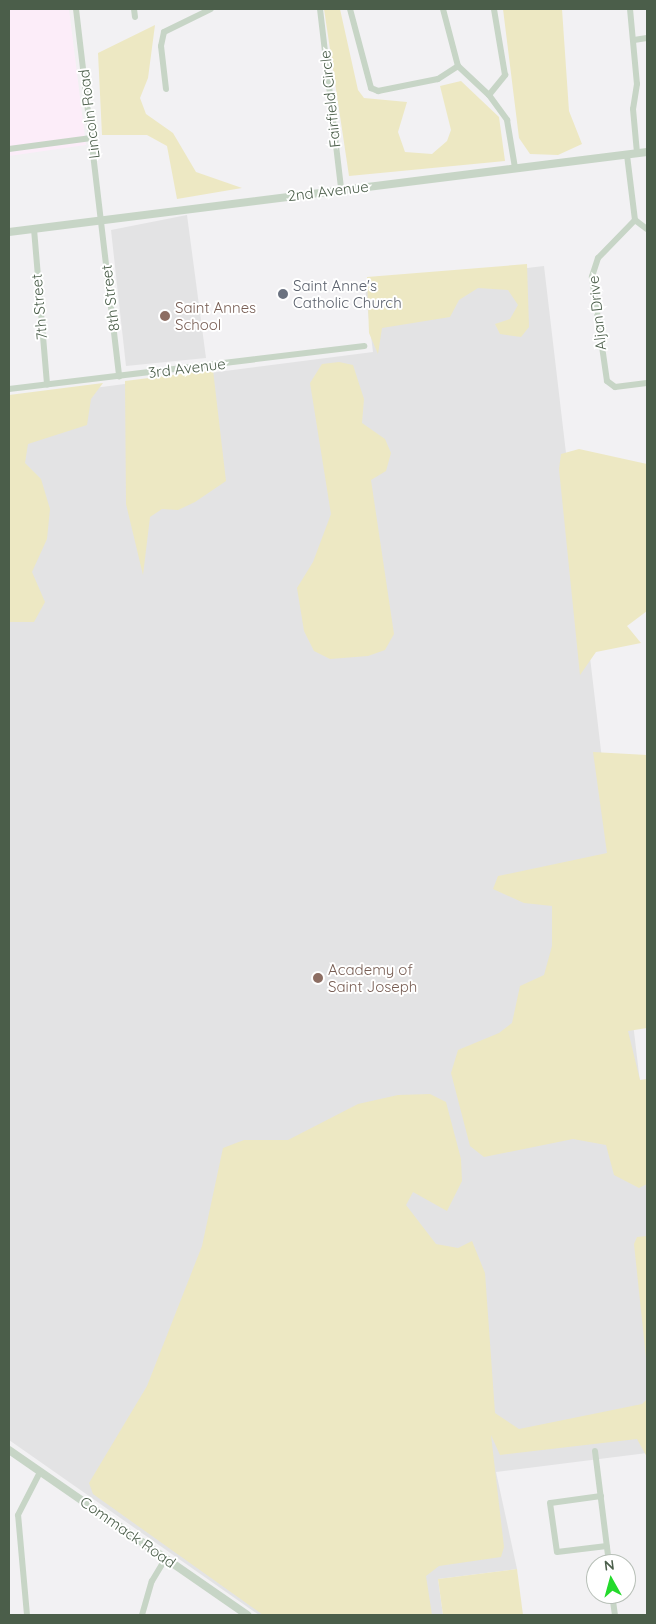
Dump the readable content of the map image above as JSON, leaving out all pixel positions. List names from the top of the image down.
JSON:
{
  "streets": {
    "street": [
      "Fairfield Circle",
      "Lincoln Road",
      "2nd Avenue",
      "8th Street",
      "7th Street",
      "Aljan Drive",
      "3rd Avenue",
      "Commack Road"
    ]
  },
  "crossings": [
    ["Fairfield Circle", "2nd Avenue"],
    ["Lincoln Road", "2nd Avenue"],
    ["Lincoln Road", "8th Street"],
    ["2nd Avenue", "8th Street"],
    ["2nd Avenue", "7th Street"],
    ["8th Street", "3rd Avenue"],
    ["7th Street", "3rd Avenue"]
  ],
  "places": ["Saint Anne's Catholic Church", "Saint Annes School", "Academy of Saint Joseph"],
  "north": "top"
}
